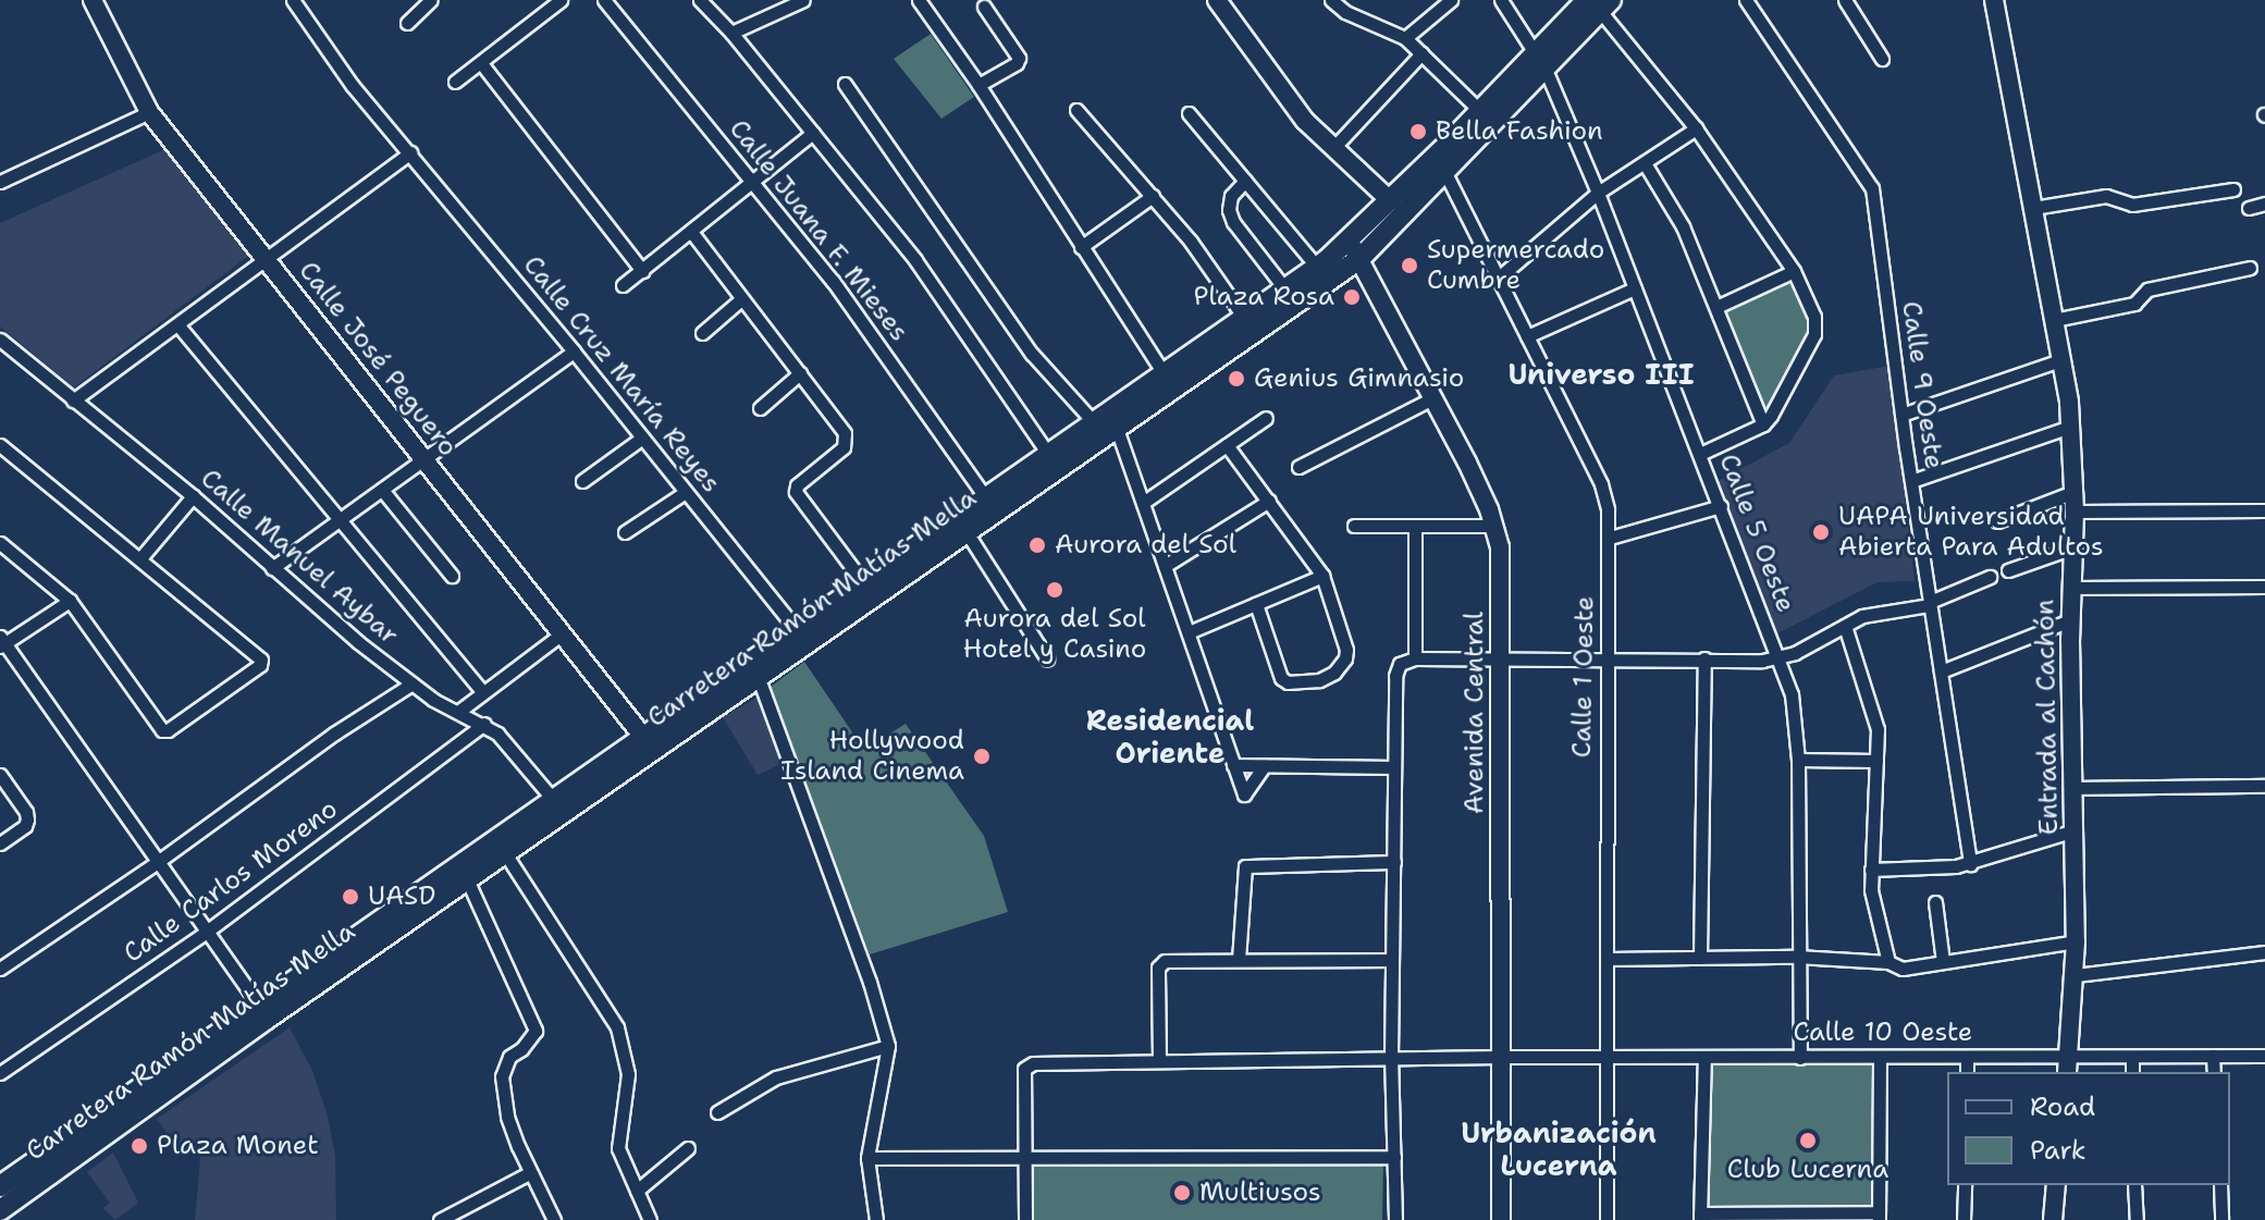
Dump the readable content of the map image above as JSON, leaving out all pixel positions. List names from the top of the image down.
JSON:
{
  "streets": {
    "main road": [
      "Calle José Peguero",
      "Carretera Ramón Matías Mella",
      "Avenida Central",
      "Entrada al Cachón"
    ],
    "street": [
      "Calle Juana F. Mieses",
      "Calle Cruz María Reyes",
      "Calle 9 Oeste",
      "Calle 5 Oeste",
      "Calle Manuel Aybar",
      "Calle 1 Oeste",
      "Calle Carlos Moreno",
      "Calle 10 Oeste"
    ]
  },
  "crossings": [
    ["Calle Juana F. Mieses", "Carretera Ramón Matías Mella"],
    ["Calle José Peguero", "Carretera Ramón Matías Mella"],
    ["Calle Cruz María Reyes", "Carretera Ramón Matías Mella"],
    ["Calle 5 Oeste", "Carretera Ramón Matías Mella"],
    ["Calle 5 Oeste", "Calle 10 Oeste"],
    ["Calle Manuel Aybar", "Carretera Ramón Matías Mella"],
    ["Calle Manuel Aybar", "Calle Carlos Moreno"],
    ["Carretera Ramón Matías Mella", "Calle 1 Oeste"],
    ["Carretera Ramón Matías Mella", "Avenida Central"],
    ["Calle 1 Oeste", "Calle 10 Oeste"],
    ["Avenida Central", "Calle 10 Oeste"],
    ["Entrada al Cachón", "Calle 10 Oeste"]
  ],
  "districts": ["Universo III", "Residencial Oriente", "Urbanización Lucerna"],
  "places": [
    "Bella Fashion",
    "Supermercado Cumbre",
    "Plaza Rosa",
    "Genius Gimnasio",
    "UAPA Universidad Abierta Para Adultos",
    "Aurora del Sol",
    "Aurora del Sol Hotel y Casino",
    "Hollywood Island Cinema",
    "UASD",
    "Club Lucerna",
    "Plaza Monet",
    "Multiusos"
  ],
  "legend": ["Road", "Park"]
}
